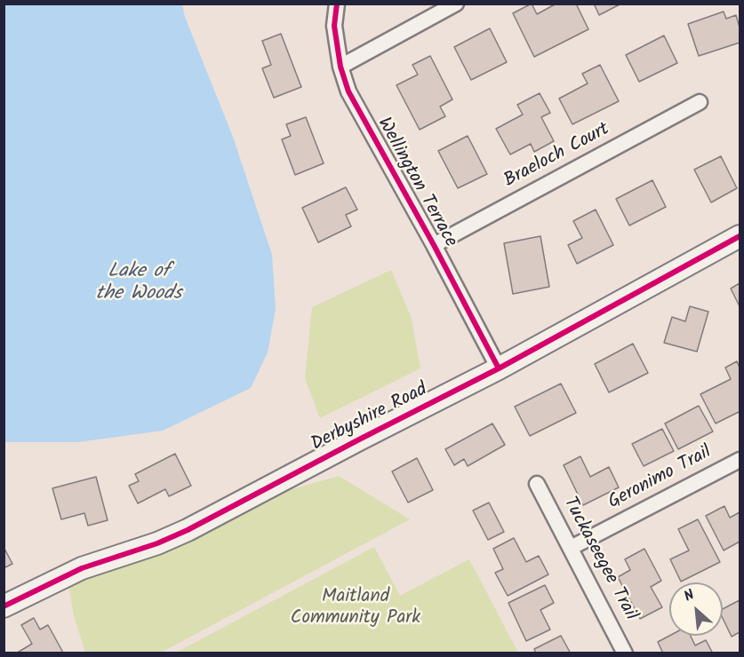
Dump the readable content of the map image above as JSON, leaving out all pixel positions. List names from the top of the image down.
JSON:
{
  "streets": {
    "street": [
      "Braeloch Court",
      "Wellington Terrace",
      "Derbyshire Road",
      "Geronimo Trail",
      "Tuckaseegee Trail"
    ]
  },
  "crossings": [
    ["Braeloch Court", "Wellington Terrace"],
    ["Wellington Terrace", "Derbyshire Road"],
    ["Geronimo Trail", "Tuckaseegee Trail"]
  ],
  "water": ["Lake of the Woods"],
  "parks": ["Maitland Community Park"],
  "north": "top left"
}
